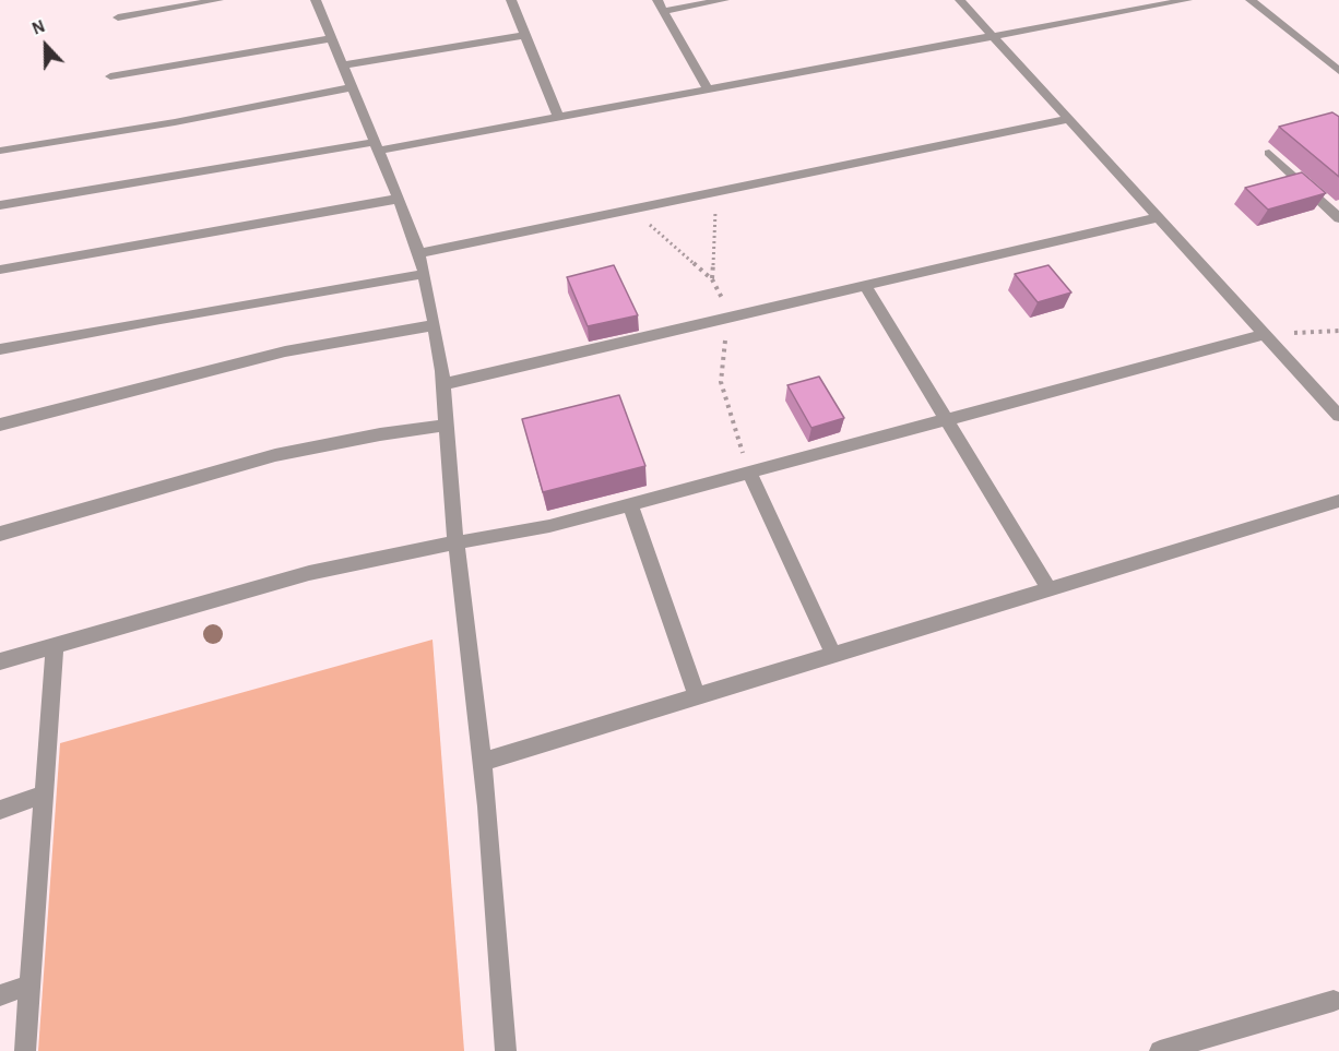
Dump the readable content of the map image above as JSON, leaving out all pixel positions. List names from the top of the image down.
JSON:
{
  "north": "top"
}
